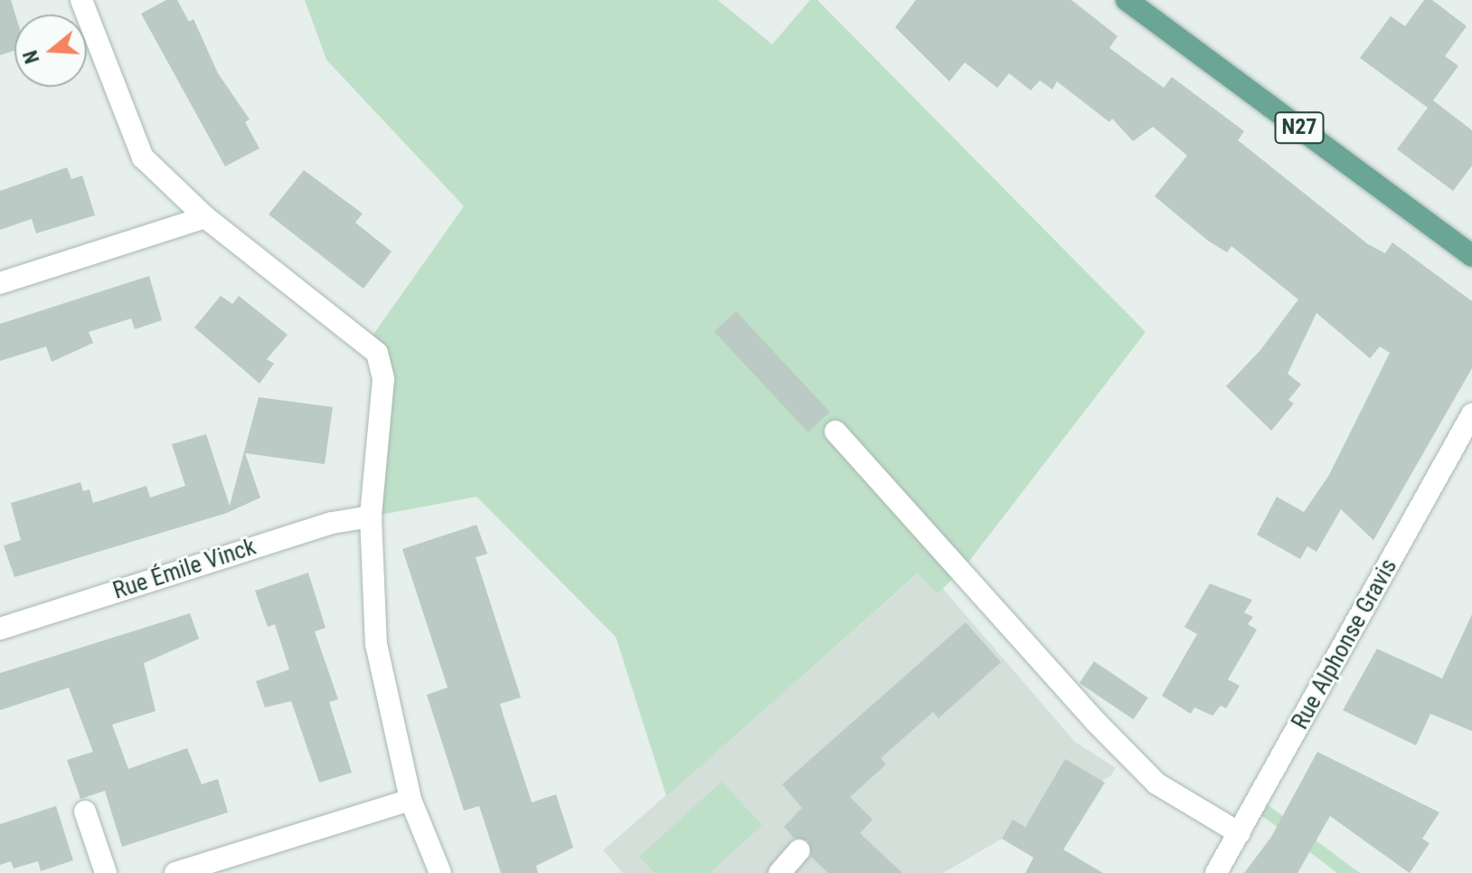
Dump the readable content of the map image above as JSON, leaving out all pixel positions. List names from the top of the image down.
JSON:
{
  "streets": {
    "main road": ["N27"],
    "street": ["Rue Émile Vinck", "Rue Alphonse Gravis"]
  },
  "north": "left"
}
